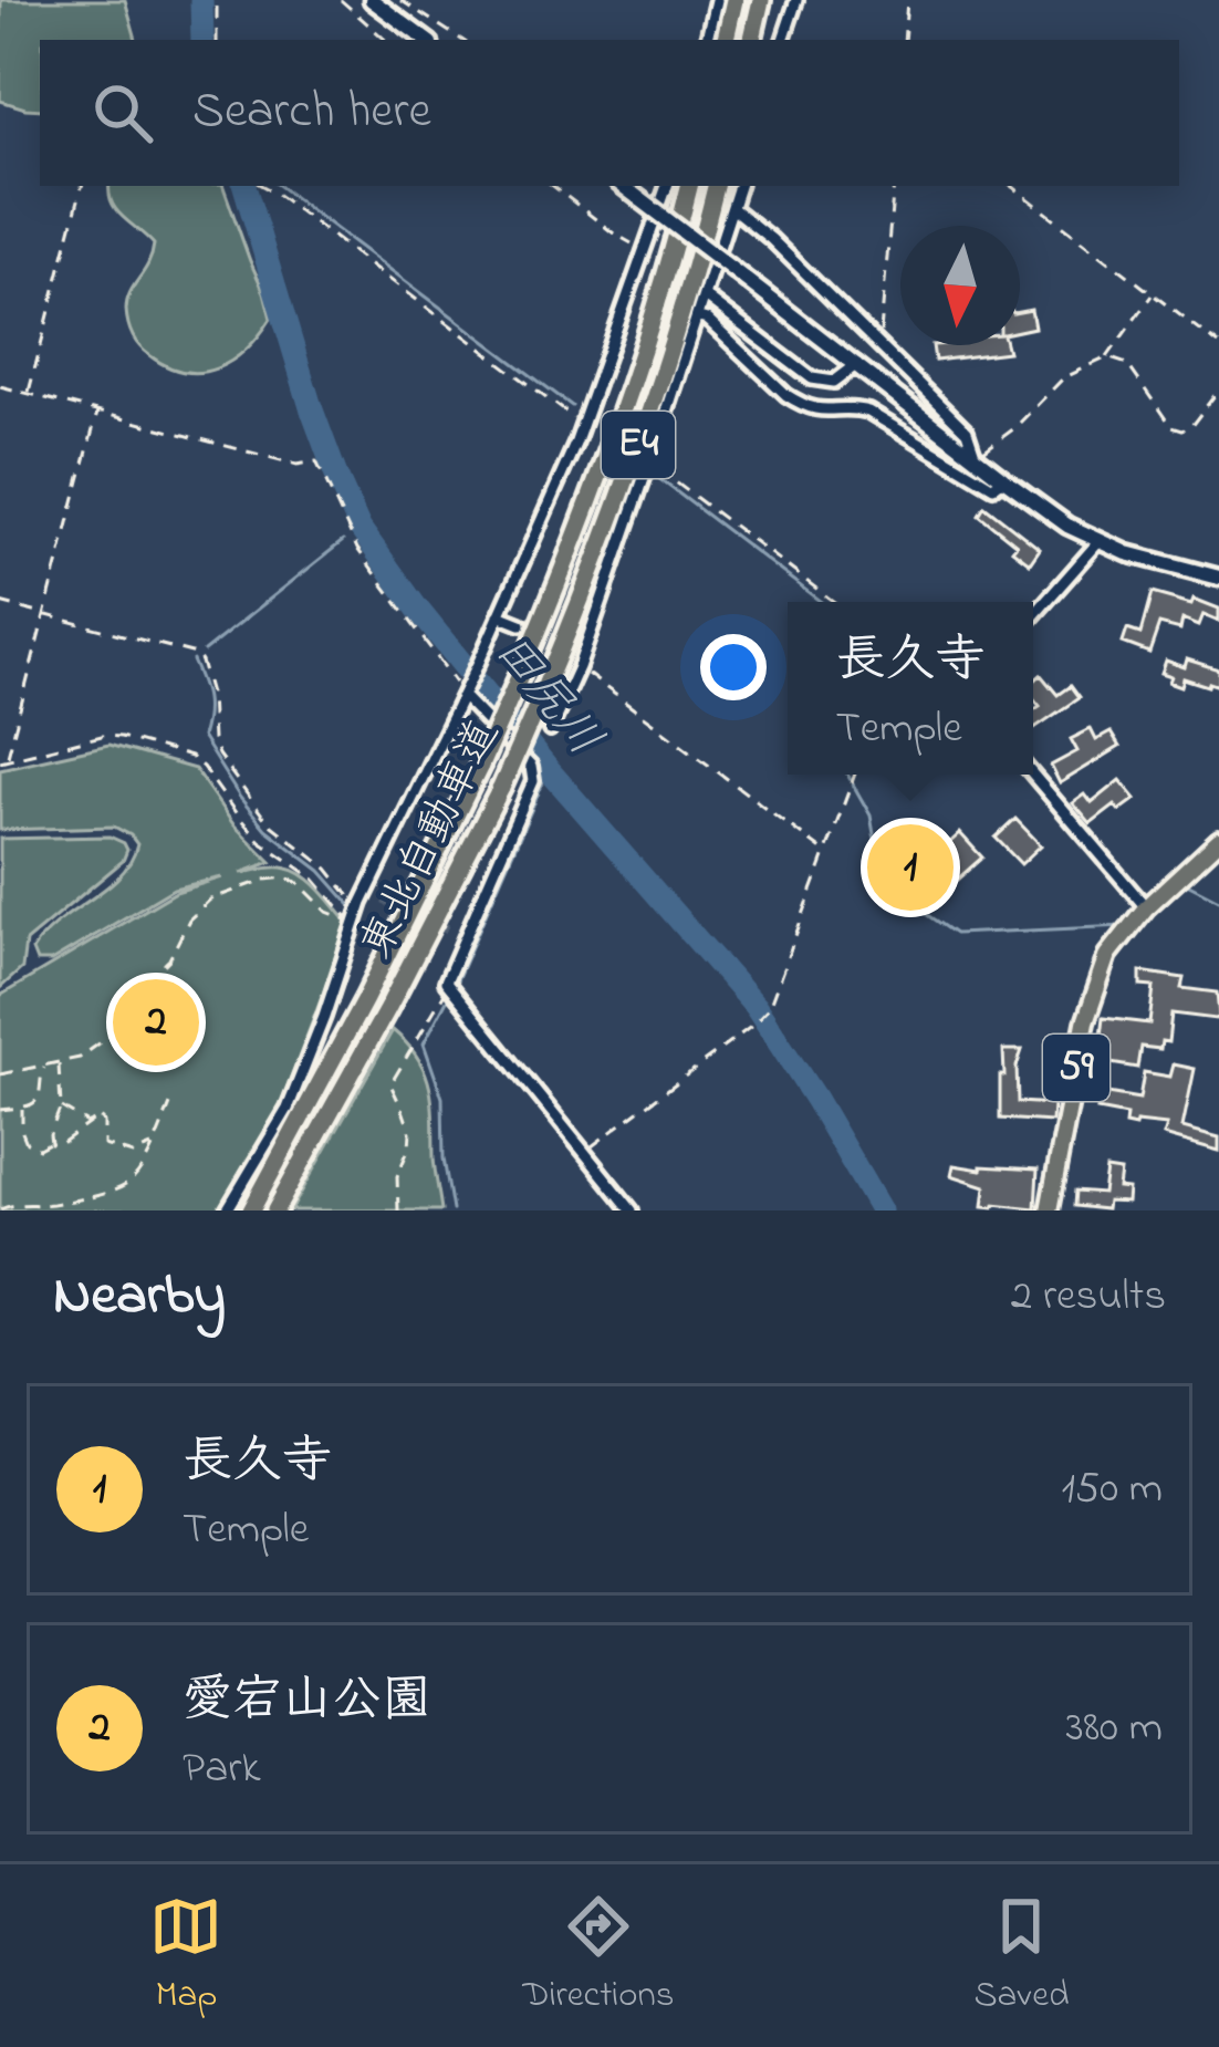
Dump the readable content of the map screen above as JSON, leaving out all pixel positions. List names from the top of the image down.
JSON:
{
  "streets": {
    "highway": ["E4", "東北自動車道"],
    "main road": ["59"]
  },
  "water": ["田尻川"],
  "north": "bottom",
  "page": {
    "search": "Search here",
    "popup": ["長久寺", "Temple"],
    "pins": ["1", "2"],
    "heading": ["Nearby", "2 results"],
    "list": [
      {
        "mark": "1",
        "name": "長久寺",
        "note": "Temple",
        "value": "150 m"
      },
      {
        "mark": "2",
        "name": "愛宕山公園",
        "note": "Park",
        "value": "380 m"
      }
    ],
    "nav": ["Map", "Directions", "Saved"]
  }
}
